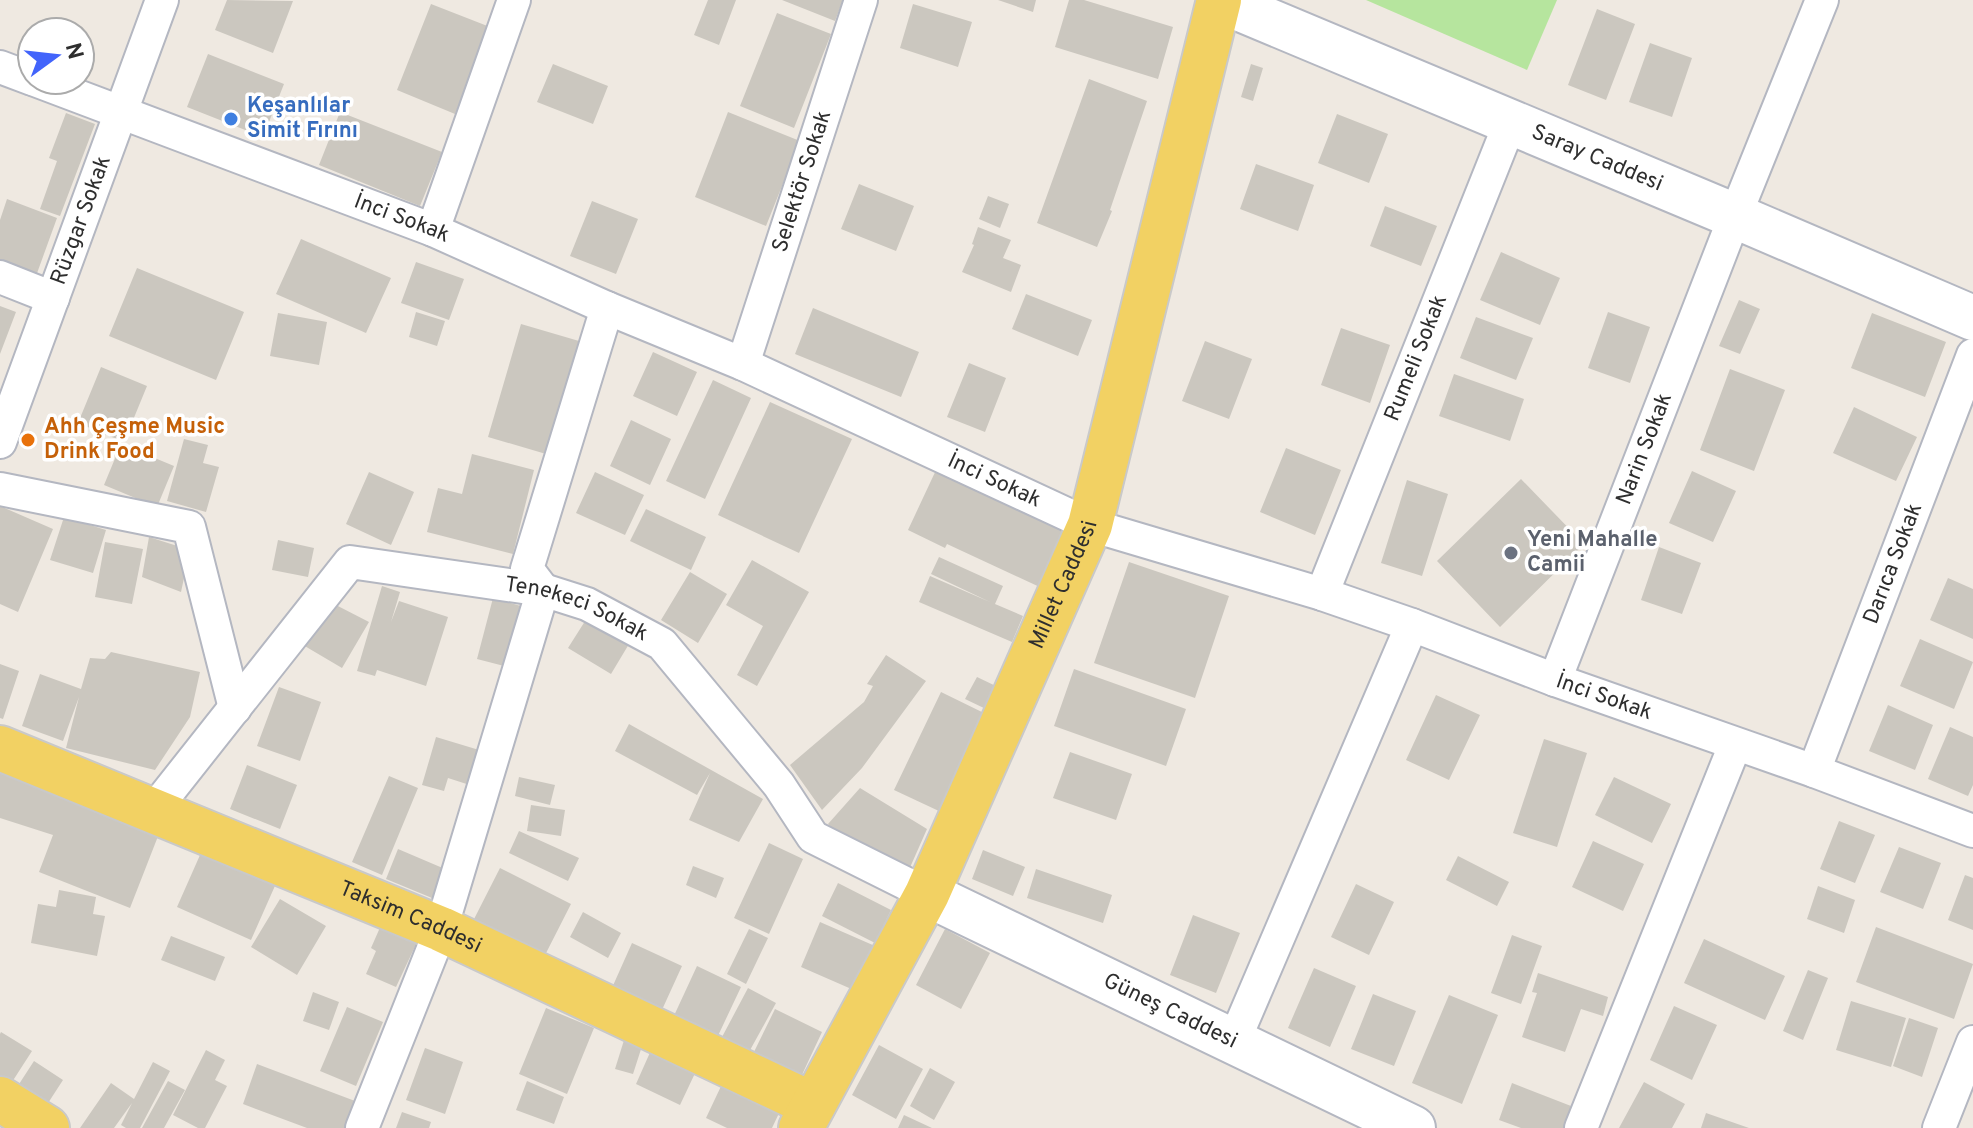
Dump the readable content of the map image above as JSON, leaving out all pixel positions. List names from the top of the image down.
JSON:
{
  "streets": {
    "main road": ["Millet Caddesi", "Taksim Caddesi"],
    "street": [
      "Saray Caddesi",
      "Selektör Sokak",
      "İnci Sokak",
      "Rüzgar Sokak",
      "Rumeli Sokak",
      "Narin Sokak",
      "Darıca Sokak",
      "Tenekeci Sokak",
      "Güneş Caddesi"
    ]
  },
  "crossings": [
    ["Saray Caddesi", "Rumeli Sokak"],
    ["Saray Caddesi", "Narin Sokak"],
    ["Saray Caddesi", "Millet Caddesi"],
    ["Selektör Sokak", "İnci Sokak"],
    ["İnci Sokak", "Rüzgar Sokak"],
    ["İnci Sokak", "Rumeli Sokak"],
    ["İnci Sokak", "Narin Sokak"],
    ["İnci Sokak", "Darıca Sokak"],
    ["İnci Sokak", "Millet Caddesi"],
    ["Millet Caddesi", "Tenekeci Sokak"],
    ["Millet Caddesi", "Taksim Caddesi"],
    ["Millet Caddesi", "Güneş Caddesi"],
    ["Tenekeci Sokak", "Taksim Caddesi"],
    ["Tenekeci Sokak", "Güneş Caddesi"]
  ],
  "places": ["Keşanlılar Simit Fırını", "Ahh Çeşme Music Drink Food", "Yeni Mahalle Camii"],
  "north": "right"
}
